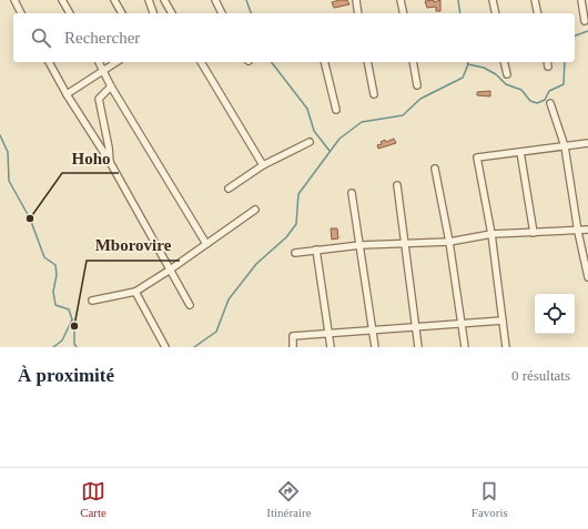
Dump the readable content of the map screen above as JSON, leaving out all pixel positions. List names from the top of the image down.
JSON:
{
  "places": ["Hoho", "Mborovire"],
  "page": {
    "search": "Rechercher",
    "heading": ["À proximité", "0 résultats"],
    "nav": ["Carte", "Itinéraire", "Favoris"]
  }
}
